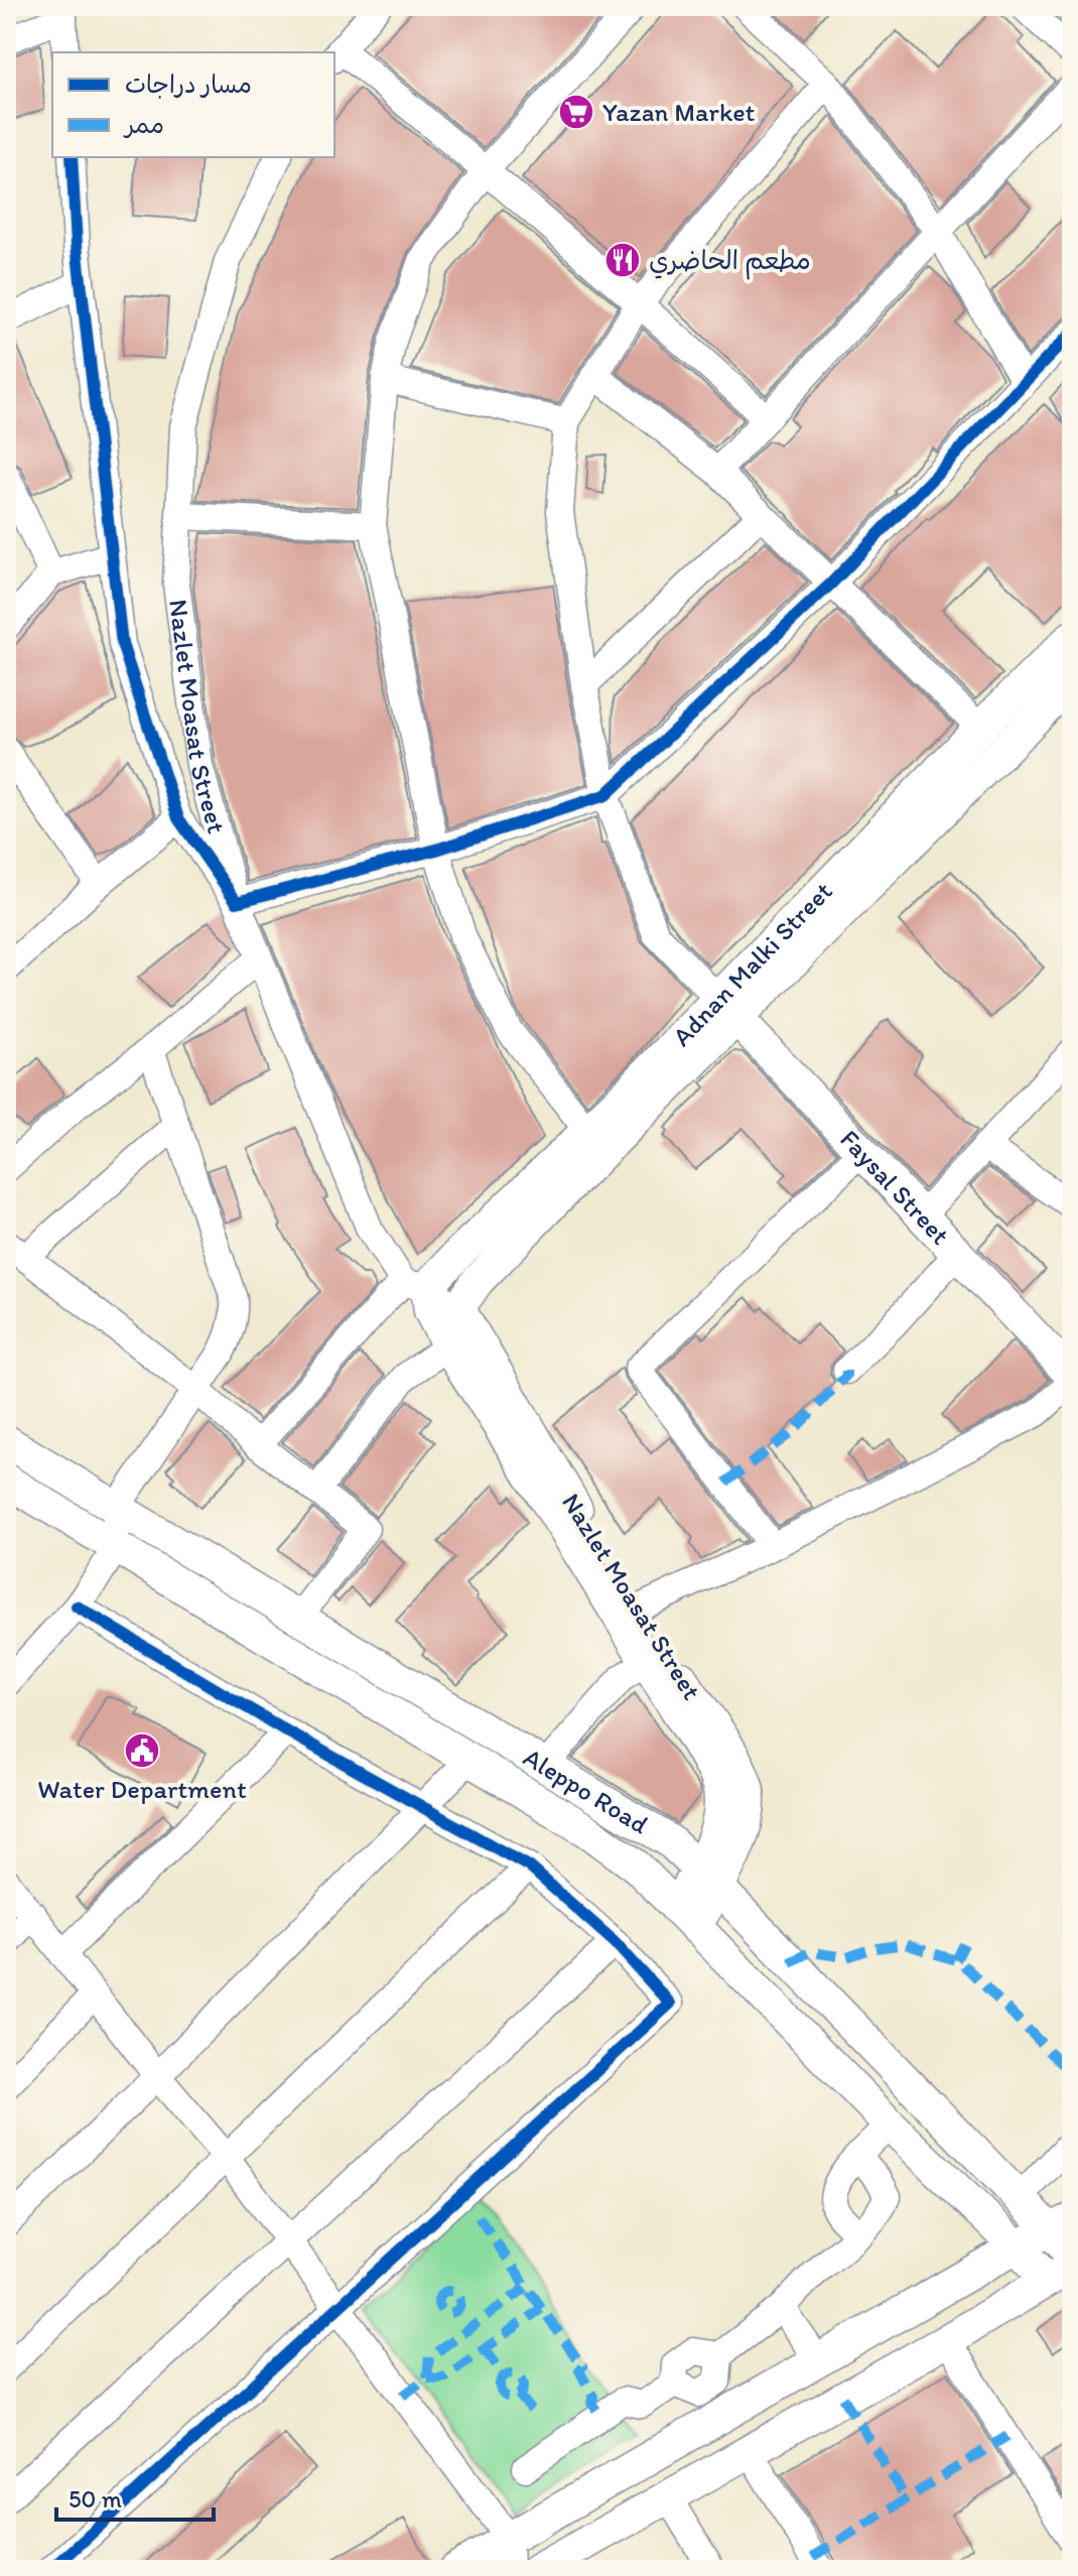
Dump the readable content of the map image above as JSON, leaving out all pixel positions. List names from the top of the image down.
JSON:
{
  "streets": {
    "main road": [
      "Nazlet Moasat Street",
      "Adnan Malki Street",
      "Faysal Street",
      "Aleppo Road"
    ]
  },
  "crossings": [
    ["Nazlet Moasat Street", "Adnan Malki Street"],
    ["Nazlet Moasat Street", "Aleppo Road"],
    ["Adnan Malki Street", "Faysal Street"]
  ],
  "places": {
    "supermarket": ["Yazan Market"],
    "restaurant": ["مطعم الحاضري"],
    "public building": ["Water Department"]
  },
  "legend": ["مسار دراجات", "ممر"],
  "scale_bar": "50 m"
}
